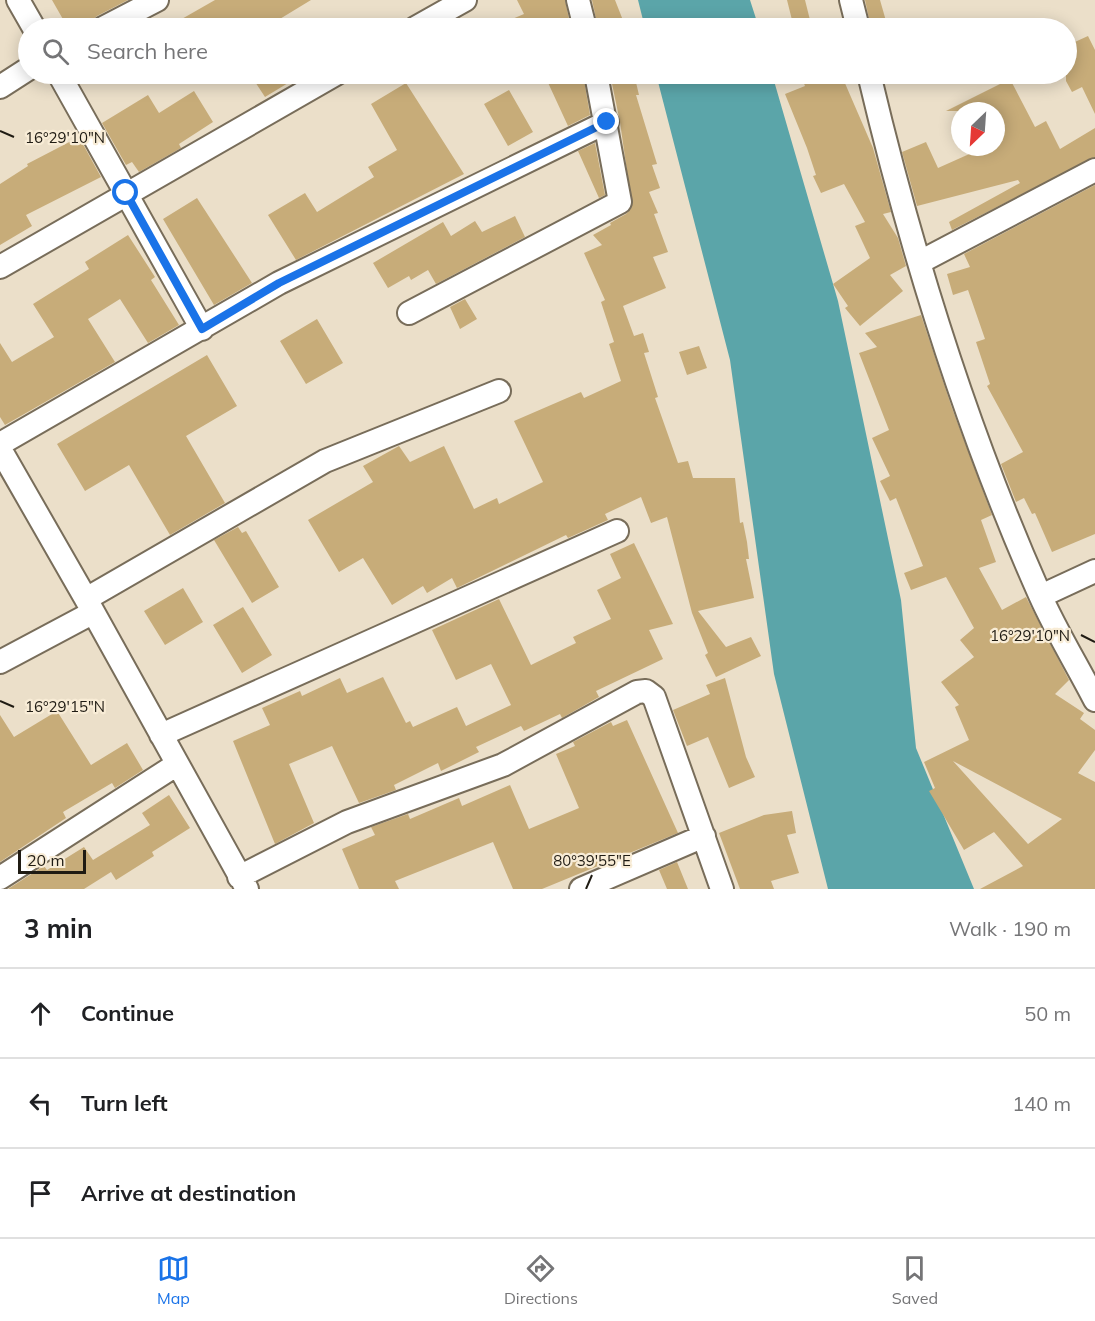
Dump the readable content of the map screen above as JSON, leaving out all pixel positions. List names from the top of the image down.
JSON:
{
  "scale_bar": "20 m",
  "north": "bottom left",
  "page": {
    "search": "Search here",
    "scale": "20 m",
    "heading": ["3 min", "Walk · 190 m"],
    "list": [
      ["Continue", "50 m"],
      ["Turn left", "140 m"],
      "Arrive at destination"
    ],
    "nav": ["Map", "Directions", "Saved"]
  },
  "coordinates": ["16°29'10\"N", "16°29'15\"N", "80°39'55\"E"]
}
